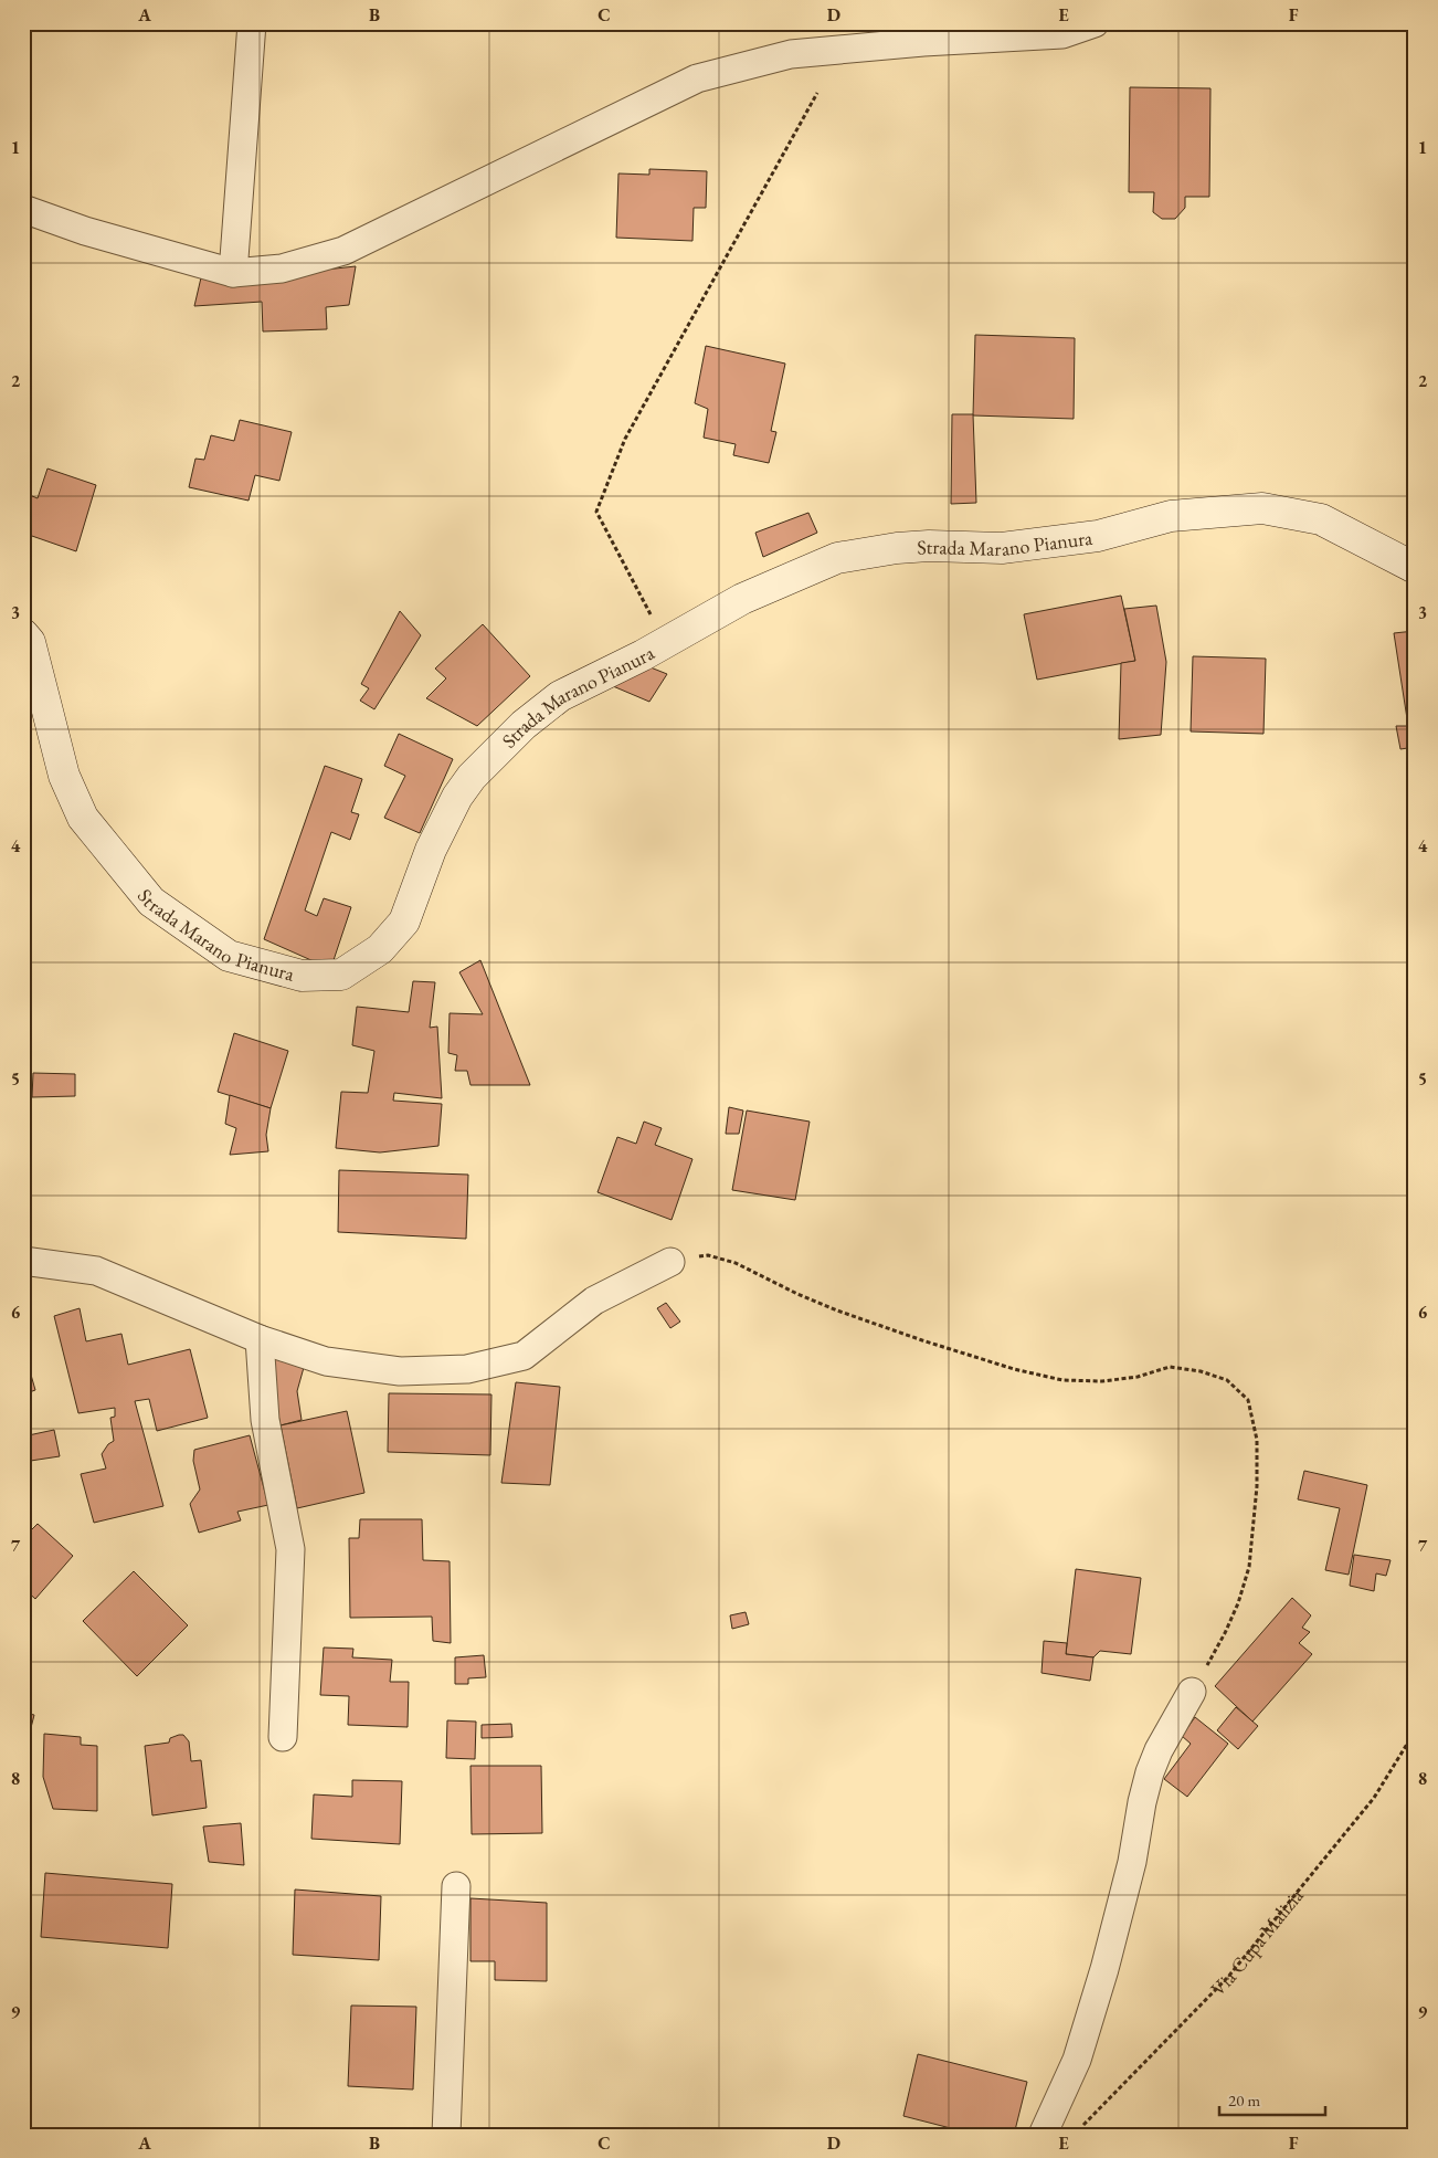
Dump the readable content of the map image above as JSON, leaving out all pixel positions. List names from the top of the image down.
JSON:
{
  "streets": {
    "street": ["Strada Marano Pianura"],
    "path": ["Via Cupa Malizia"]
  },
  "scale_bar": "20 m",
  "grid": {
    "columns": [
      "A",
      "B",
      "C",
      "D",
      "E",
      "F"
    ],
    "rows": [
      "1",
      "2",
      "3",
      "4",
      "5",
      "6",
      "7",
      "8",
      "9"
    ]
  }
}
